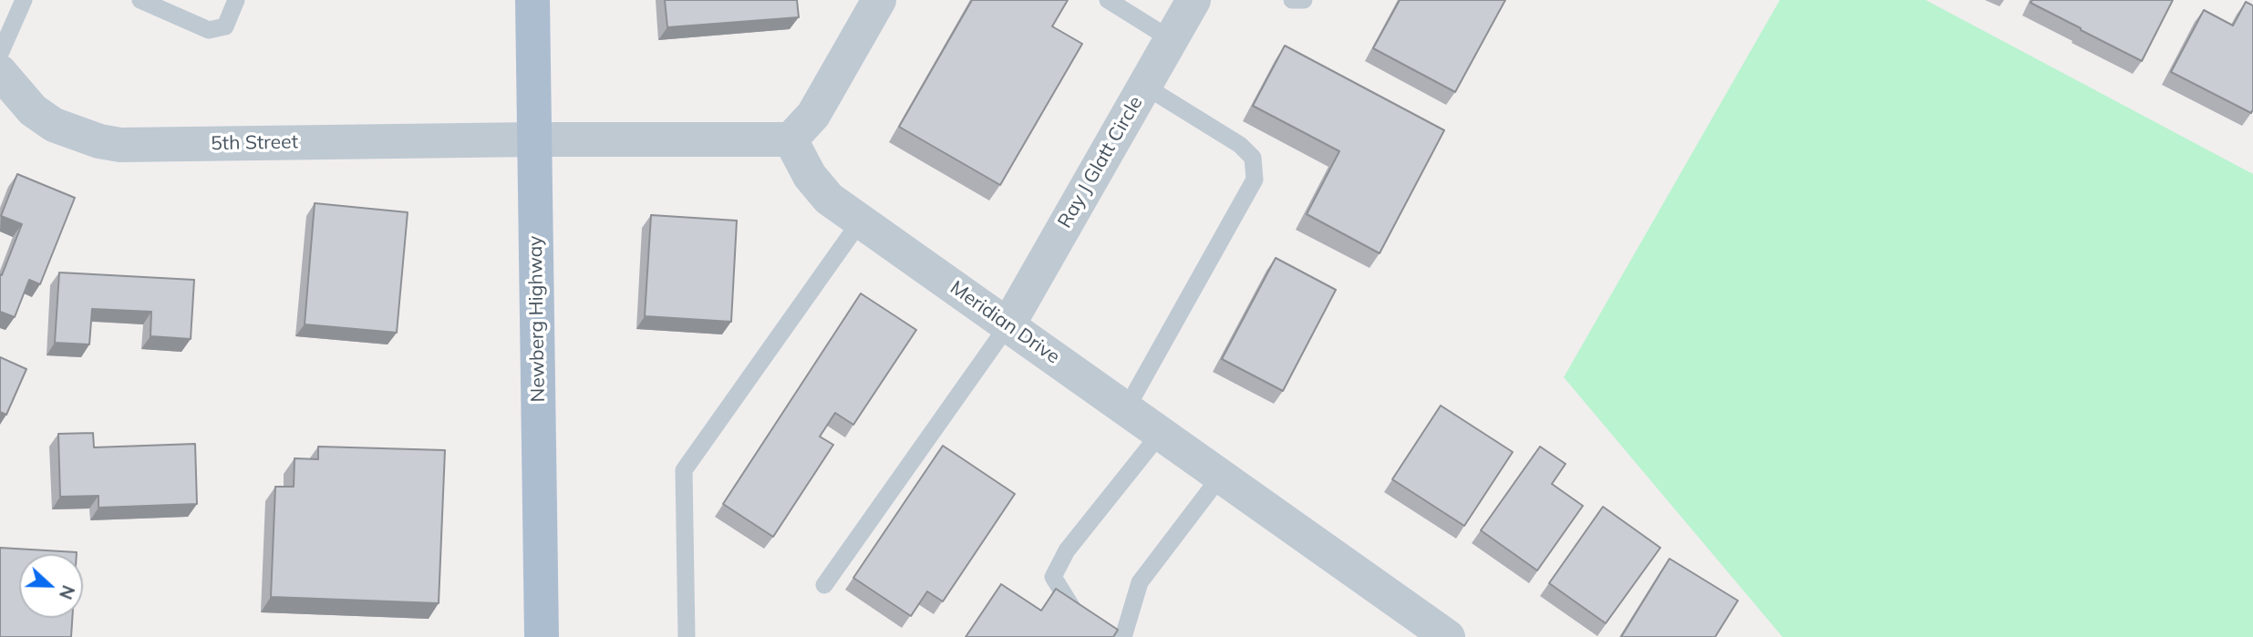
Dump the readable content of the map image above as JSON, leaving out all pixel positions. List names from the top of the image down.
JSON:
{
  "streets": {
    "main road": ["Newberg Highway"],
    "street": ["5th Street", "Ray J Glatt Circle", "Meridian Drive"]
  },
  "crossings": [
    ["5th Street", "Newberg Highway"],
    ["Ray J Glatt Circle", "Meridian Drive"]
  ],
  "north": "right"
}
